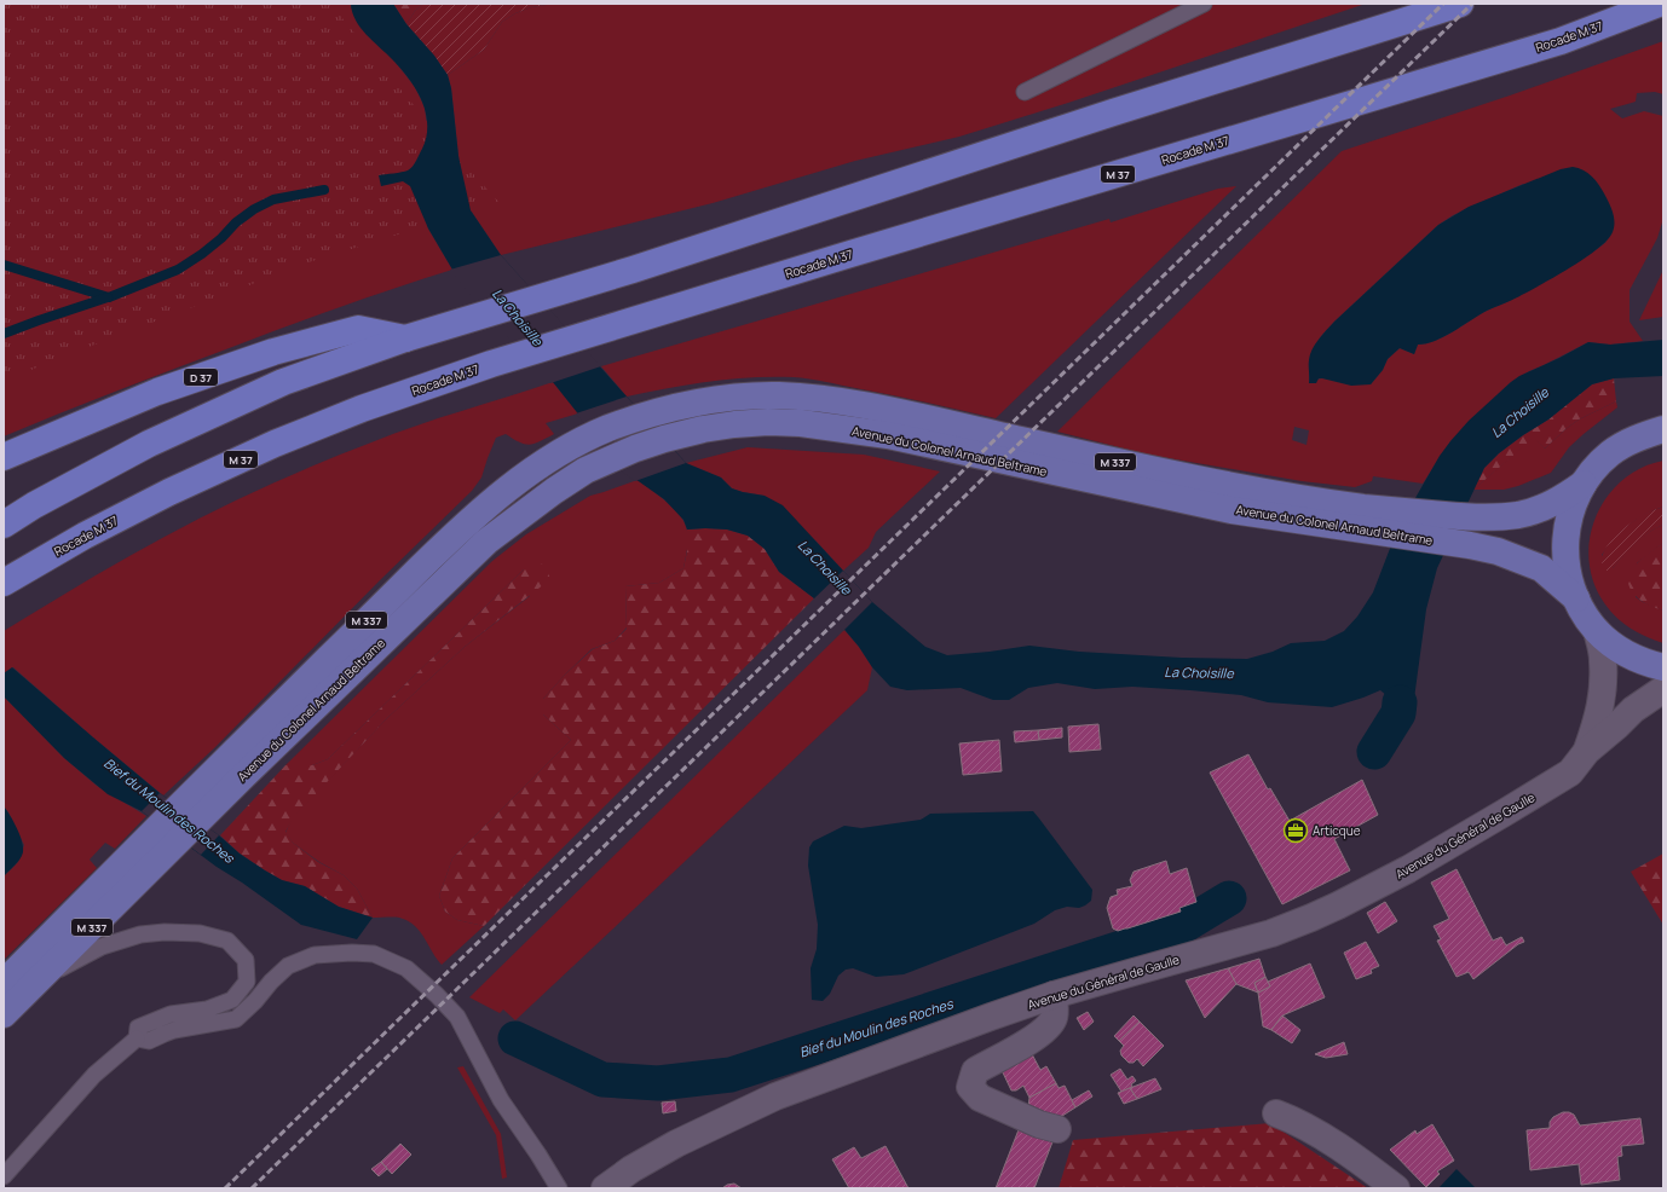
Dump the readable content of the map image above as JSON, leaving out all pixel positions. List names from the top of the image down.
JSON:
{
  "streets": {
    "highway": ["Rocade M 37", "M 37", "D 37"],
    "main road": ["Avenue du Colonel Arnaud Beltrame", "M 337"],
    "street": ["Avenue du Général de Gaulle"]
  },
  "water": ["La Choisille", "Bief du Moulin des Roches"],
  "places": {
    "office": ["Articque"]
  }
}
